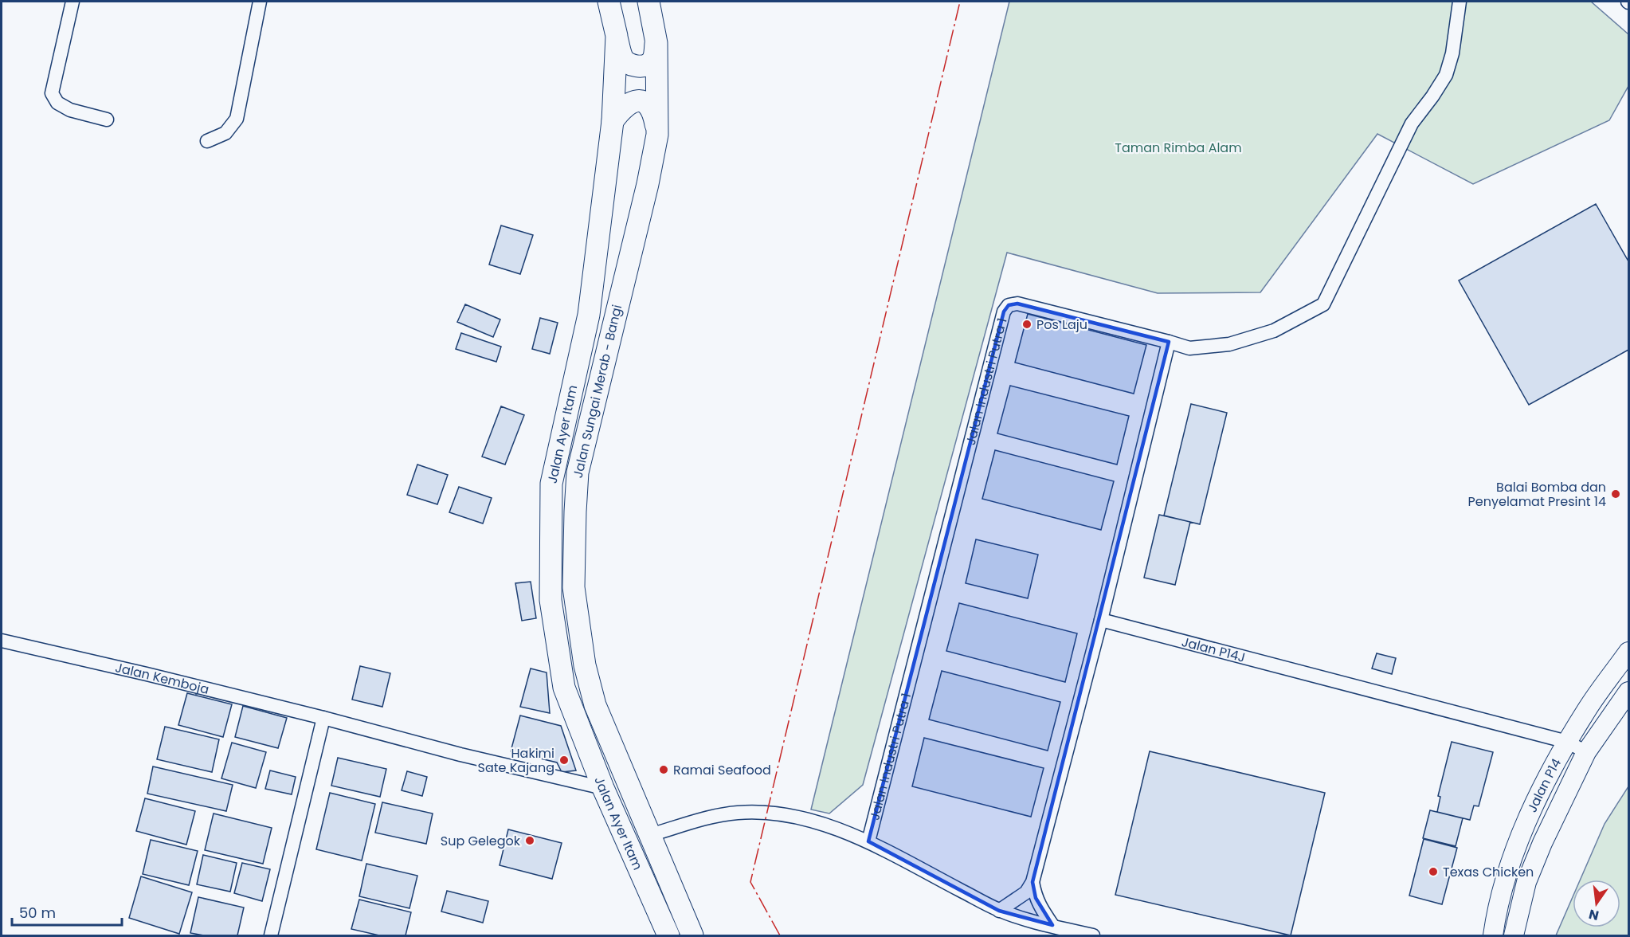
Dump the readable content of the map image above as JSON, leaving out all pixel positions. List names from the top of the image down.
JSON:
{
  "streets": {
    "main road": ["Jalan Sungai Merab - Bangi", "Jalan Ayer Itam", "Jalan P14"],
    "street": ["Jalan Industri Putra 1", "Jalan P14J", "Jalan Kemboja"]
  },
  "crossings": [
    ["Jalan Sungai Merab - Bangi", "Jalan Ayer Itam"],
    ["Jalan Ayer Itam", "Jalan Kemboja"],
    ["Jalan P14J", "Jalan P14"]
  ],
  "parks": ["Taman Rimba Alam"],
  "places": [
    "Pos Laju",
    "Balai Bomba dan Penyelamat Presint 14",
    "Hakimi Sate Kajang",
    "Ramai Seafood",
    "Sup Gelegok",
    "Texas Chicken"
  ],
  "scale_bar": "50 m",
  "north": "bottom"
}
